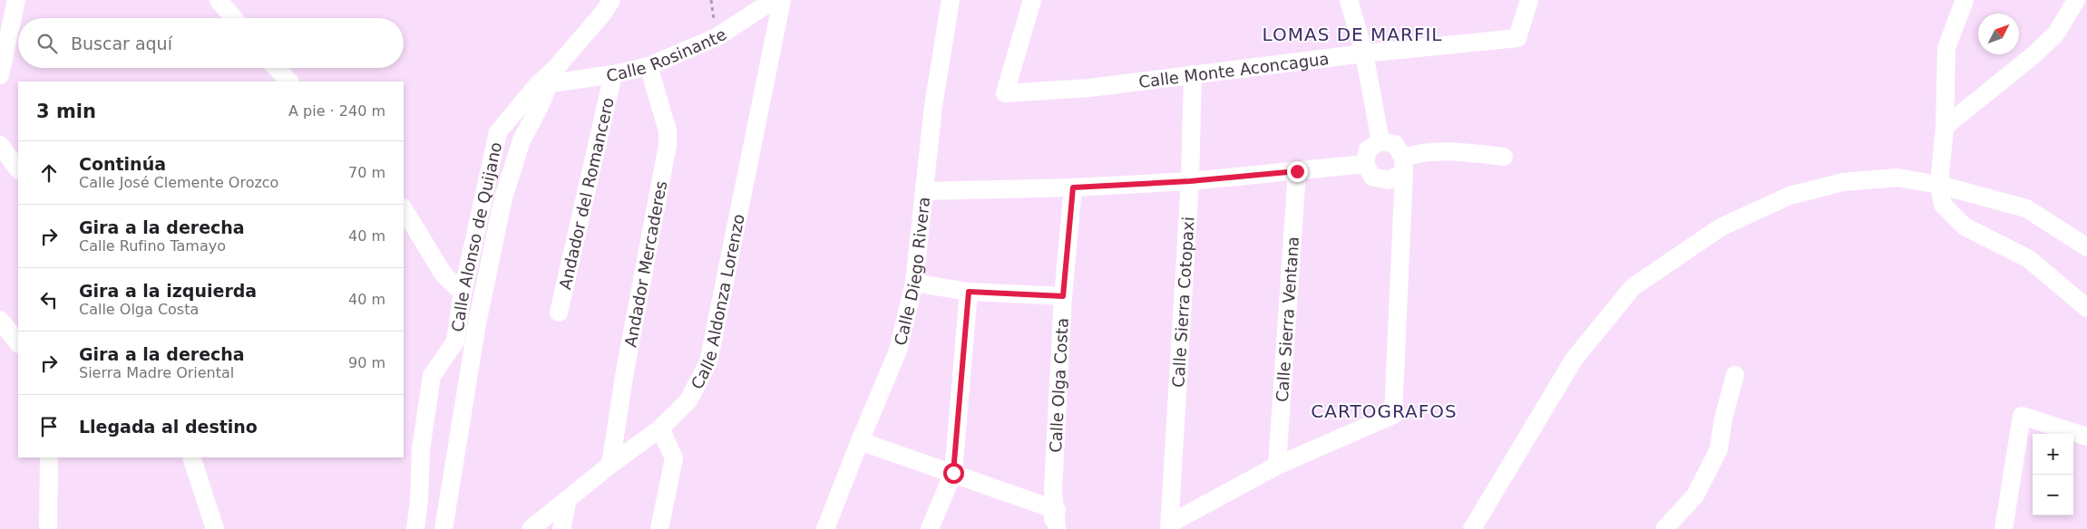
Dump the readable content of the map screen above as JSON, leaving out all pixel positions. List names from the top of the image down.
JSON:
{
  "streets": {
    "street": [
      "Calle Rosinante",
      "Calle Monte Aconcagua",
      "Andador del Romancero",
      "Calle Alonso de Quijano",
      "Andador Mercaderes",
      "Calle Diego Rivera",
      "Calle Aldonza Lorenzo",
      "Calle Sierra Cotopaxi",
      "Calle Sierra Ventana",
      "Calle Olga Costa"
    ]
  },
  "crossings": [
    ["Calle Rosinante", "Andador del Romancero"],
    ["Calle Rosinante", "Calle Alonso de Quijano"],
    ["Calle Rosinante", "Andador Mercaderes"],
    ["Calle Monte Aconcagua", "Calle Sierra Cotopaxi"],
    ["Andador Mercaderes", "Calle Aldonza Lorenzo"]
  ],
  "districts": ["LOMAS DE MARFIL", "CARTOGRAFOS"],
  "north": "top right",
  "page": {
    "search": "Buscar aquí",
    "heading": ["3 min", "A pie · 240 m"],
    "list": [
      ["Continúa", "Calle José Clemente Orozco", "70 m"],
      ["Gira a la derecha", "Calle Rufino Tamayo", "40 m"],
      ["Gira a la izquierda", "Calle Olga Costa", "40 m"],
      ["Gira a la derecha", "Sierra Madre Oriental", "90 m"],
      "Llegada al destino"
    ],
    "map_buttons": ["+", "−"]
  }
}
